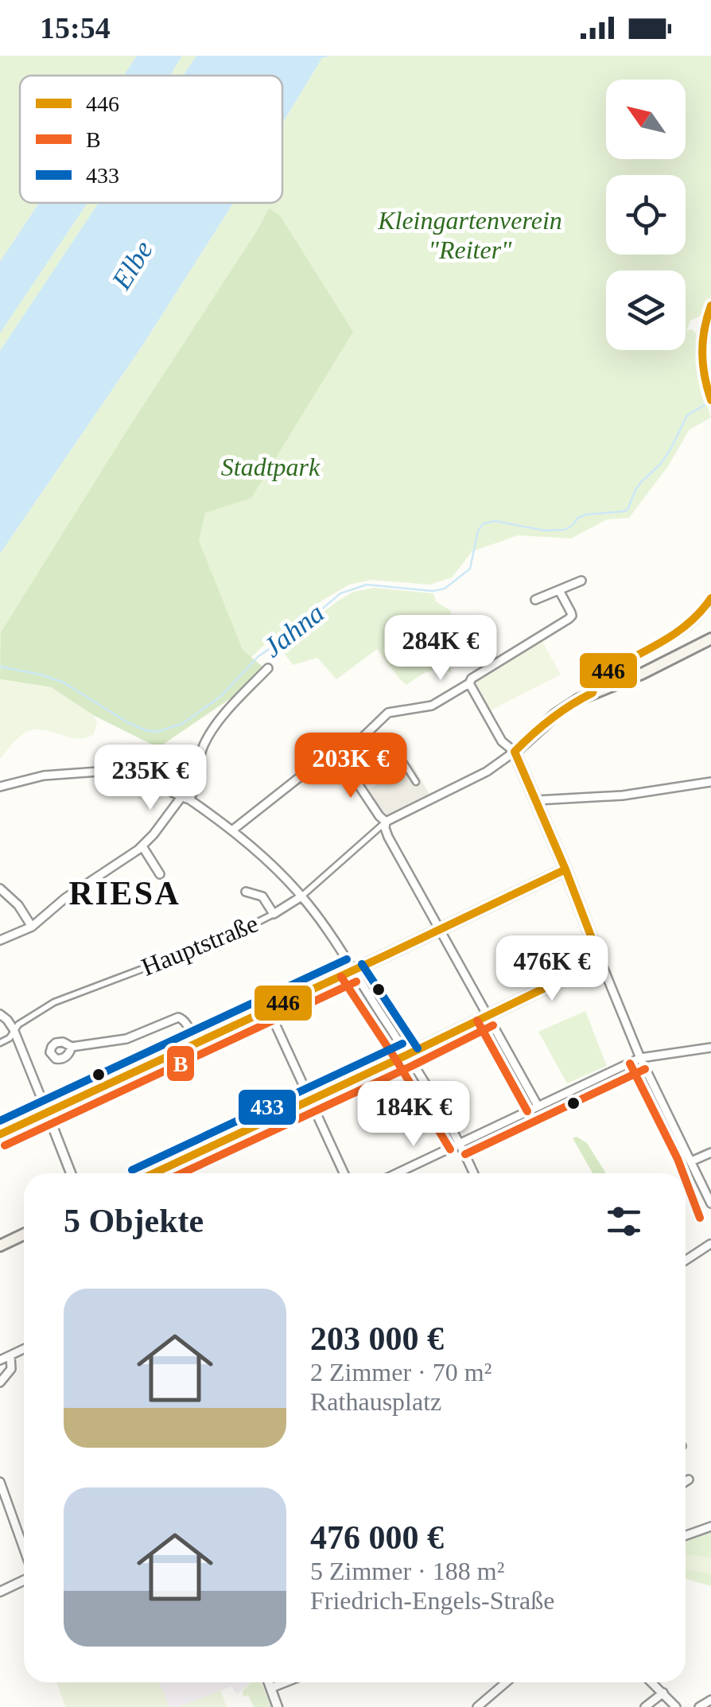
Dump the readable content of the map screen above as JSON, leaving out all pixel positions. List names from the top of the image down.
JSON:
{
  "streets": {
    "street": ["Hauptstraße"]
  },
  "districts": ["RIESA"],
  "water": ["Elbe", "Jahna"],
  "parks": ["Kleingartenverein \"Reiter\"", "Stadtpark"],
  "lines": ["transit line 446", "transit line 433", "transit line B"],
  "legend": ["446", "B", "433"],
  "north": "top left",
  "page": {
    "status": "15:54",
    "price": [
      "284K €",
      "203K €",
      "235K €",
      "476K €",
      "184K €"
    ],
    "heading": "5 Objekte",
    "list": [
      {
        "name": "203 000 €",
        "note": "2 Zimmer · 70 m² · Rathausplatz"
      },
      {
        "name": "476 000 €",
        "note": "5 Zimmer · 188 m² · Friedrich-Engels-Straße"
      }
    ]
  }
}
